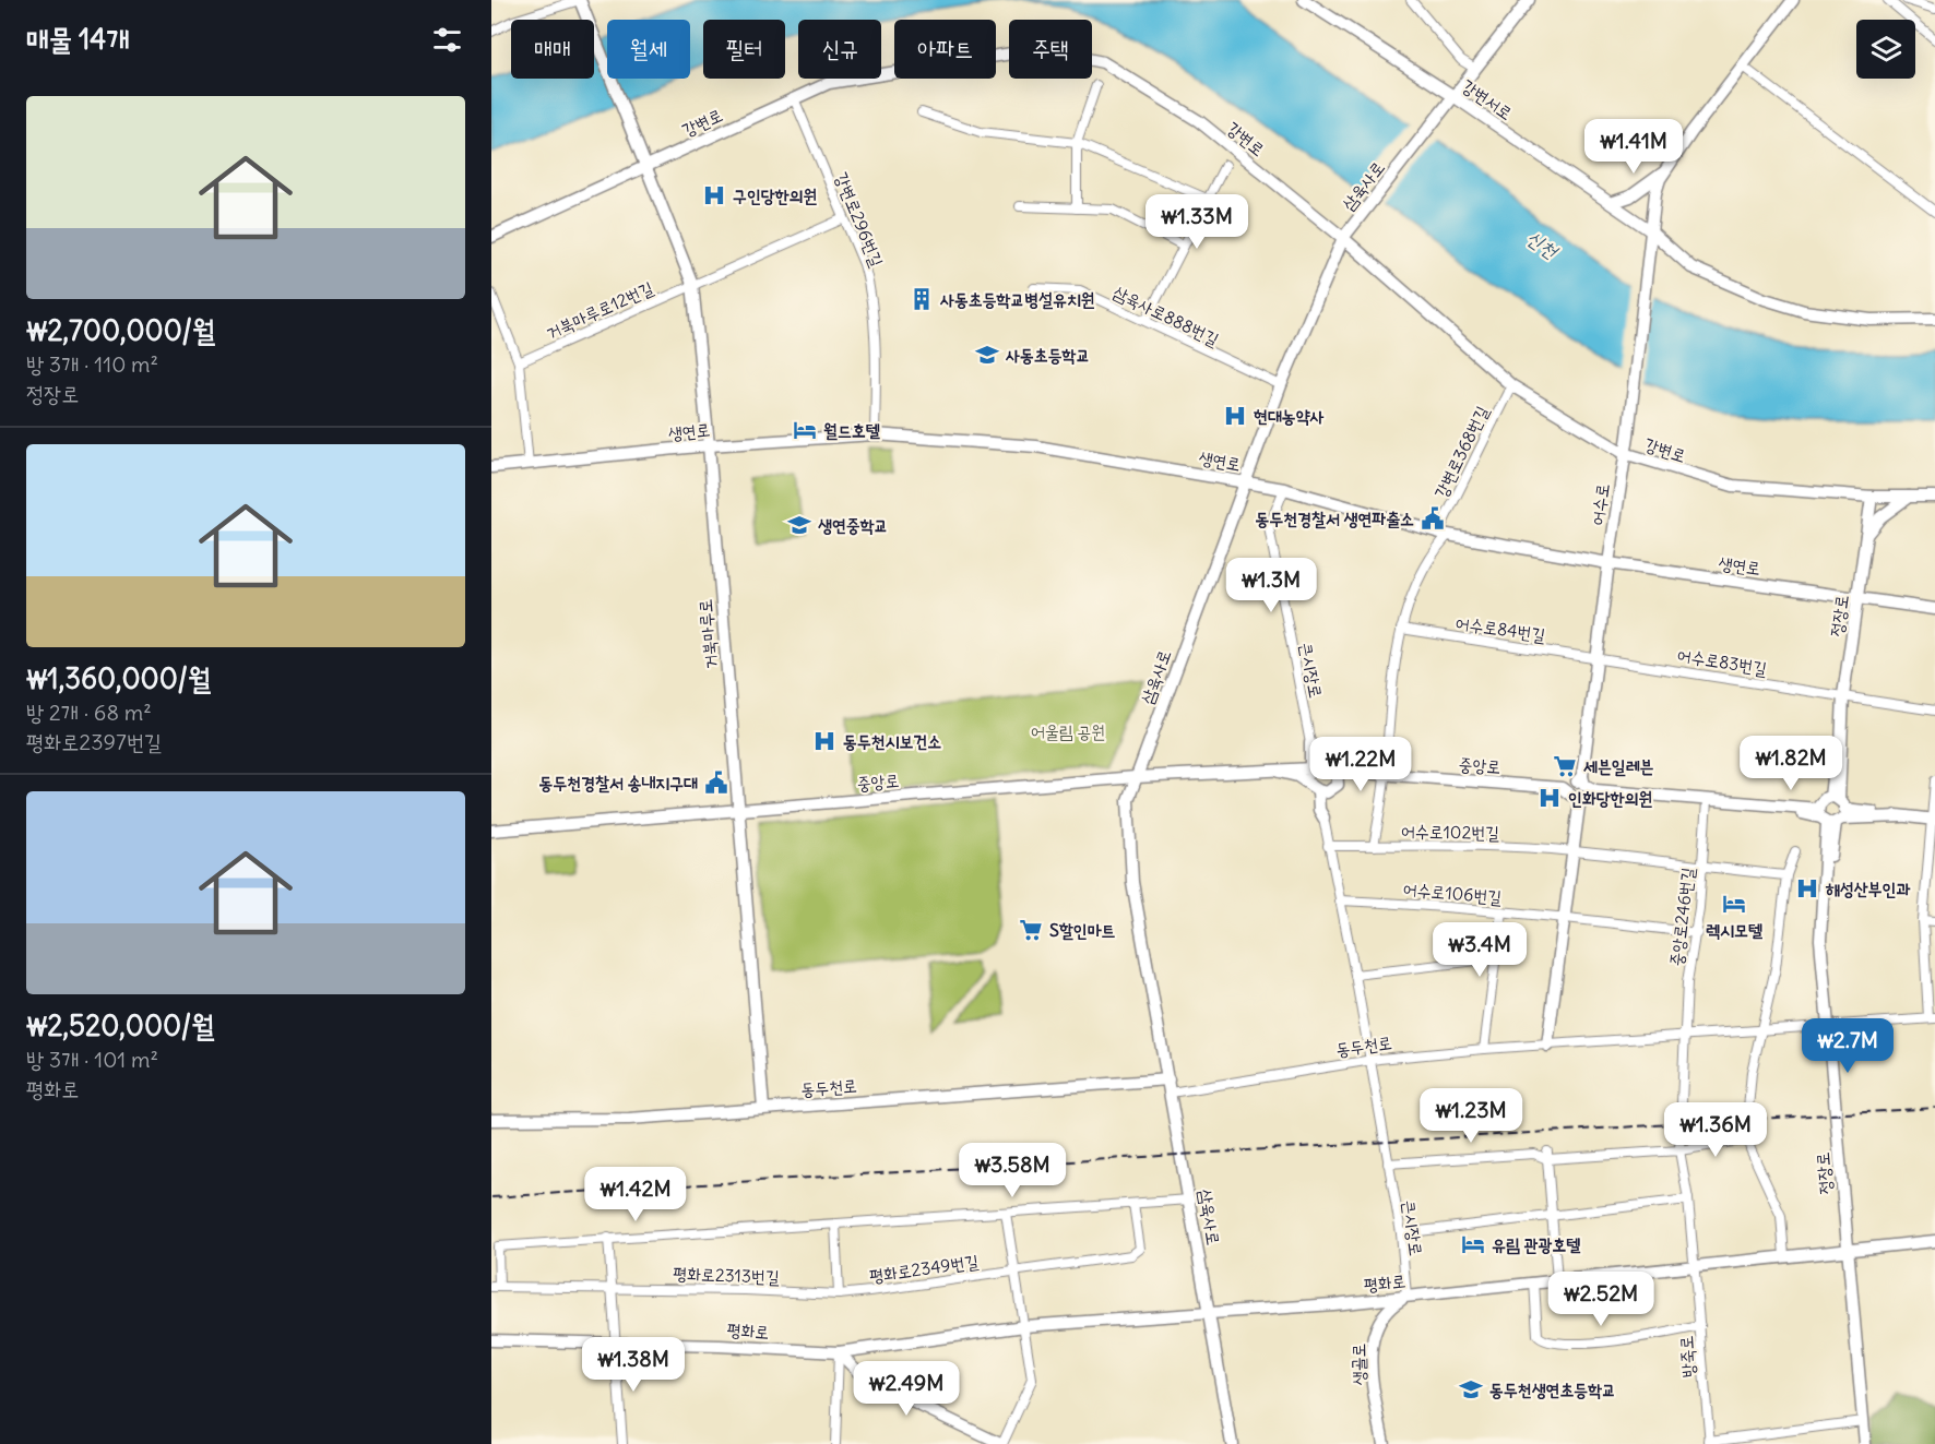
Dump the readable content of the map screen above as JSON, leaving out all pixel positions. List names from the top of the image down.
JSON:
{
  "streets": {
    "street": [
      "강변서로",
      "강변로",
      "삼육사로",
      "강변로296번길",
      "거북마루로12번길",
      "삼육사로888번길",
      "생연로",
      "강변로368번길",
      "어수로",
      "정장로",
      "어수로84번길",
      "거북마루로",
      "어수로83번길",
      "큰시장로",
      "중앙로",
      "어수로102번길",
      "어수로106번길",
      "중앙로246번길",
      "동두천로",
      "평화로2349번길",
      "평화로2313번길",
      "평화로",
      "방죽로",
      "생골로"
    ]
  },
  "crossings": [
    ["강변서로", "삼육사로"],
    ["강변서로", "어수로"],
    ["강변로", "삼육사로"],
    ["강변로", "강변로296번길"],
    ["강변로", "강변로368번길"],
    ["강변로", "어수로"],
    ["강변로", "정장로"],
    ["강변로", "거북마루로"],
    ["삼육사로", "삼육사로888번길"],
    ["삼육사로", "생연로"],
    ["삼육사로", "중앙로"],
    ["삼육사로", "동두천로"],
    ["삼육사로", "평화로"],
    ["강변로296번길", "거북마루로12번길"],
    ["강변로296번길", "생연로"],
    ["거북마루로12번길", "거북마루로"],
    ["생연로", "강변로368번길"],
    ["생연로", "어수로"],
    ["생연로", "정장로"],
    ["생연로", "거북마루로"],
    ["생연로", "큰시장로"],
    ["강변로368번길", "어수로84번길"],
    ["강변로368번길", "중앙로"],
    ["어수로", "어수로84번길"],
    ["어수로", "어수로83번길"],
    ["어수로", "중앙로"],
    ["어수로", "어수로102번길"],
    ["어수로", "어수로106번길"],
    ["어수로", "동두천로"],
    ["정장로", "어수로83번길"],
    ["정장로", "중앙로"],
    ["정장로", "동두천로"],
    ["정장로", "평화로"],
    ["어수로84번길", "어수로83번길"],
    ["거북마루로", "중앙로"],
    ["거북마루로", "동두천로"],
    ["큰시장로", "어수로102번길"],
    ["큰시장로", "어수로106번길"],
    ["큰시장로", "동두천로"],
    ["큰시장로", "평화로"],
    ["큰시장로", "생골로"],
    ["중앙로", "중앙로246번길"],
    ["어수로102번길", "중앙로246번길"],
    ["중앙로246번길", "동두천로"],
    ["평화로2349번길", "평화로2313번길"],
    ["평화로", "방죽로"],
    ["평화로", "생골로"]
  ],
  "water": ["신천"],
  "parks": ["어울림 공원"],
  "places": {
    "hospital": [
      "구인당한의원",
      "현대농약사",
      "동두천시보건소",
      "인화당한의원",
      "해성산부인과"
    ],
    "building": ["사동초등학교병설유치원"],
    "school or university": ["사동초등학교", "생연중학교", "동두천생연초등학교"],
    "hotel": ["월드호텔", "렉시모텔", "유림 관광호텔"],
    "public building": ["동두천경찰서 생연파출소", "동두천경찰서 송내지구대"],
    "supermarket": ["세븐일레븐", "S할인마트"]
  },
  "page": {
    "heading": "매물 14개",
    "chip": [
      "매매",
      "월세",
      "필터",
      "신규",
      "아파트",
      "주택"
    ],
    "list": [
      {
        "name": "₩2,700,000/월",
        "note": "방 3개 · 110 m² · 정장로"
      },
      {
        "name": "₩1,360,000/월",
        "note": "방 2개 · 68 m² · 평화로2397번길"
      },
      {
        "name": "₩2,520,000/월",
        "note": "방 3개 · 101 m² · 평화로"
      }
    ],
    "price": [
      "₩1.41M",
      "₩1.33M",
      "₩1.3M",
      "₩1.82M",
      "₩1.22M",
      "₩3.4M",
      "₩2.7M",
      "₩1.23M",
      "₩1.36M",
      "₩3.58M",
      "₩1.42M",
      "₩2.52M",
      "₩1.38M",
      "₩2.49M"
    ]
  }
}
